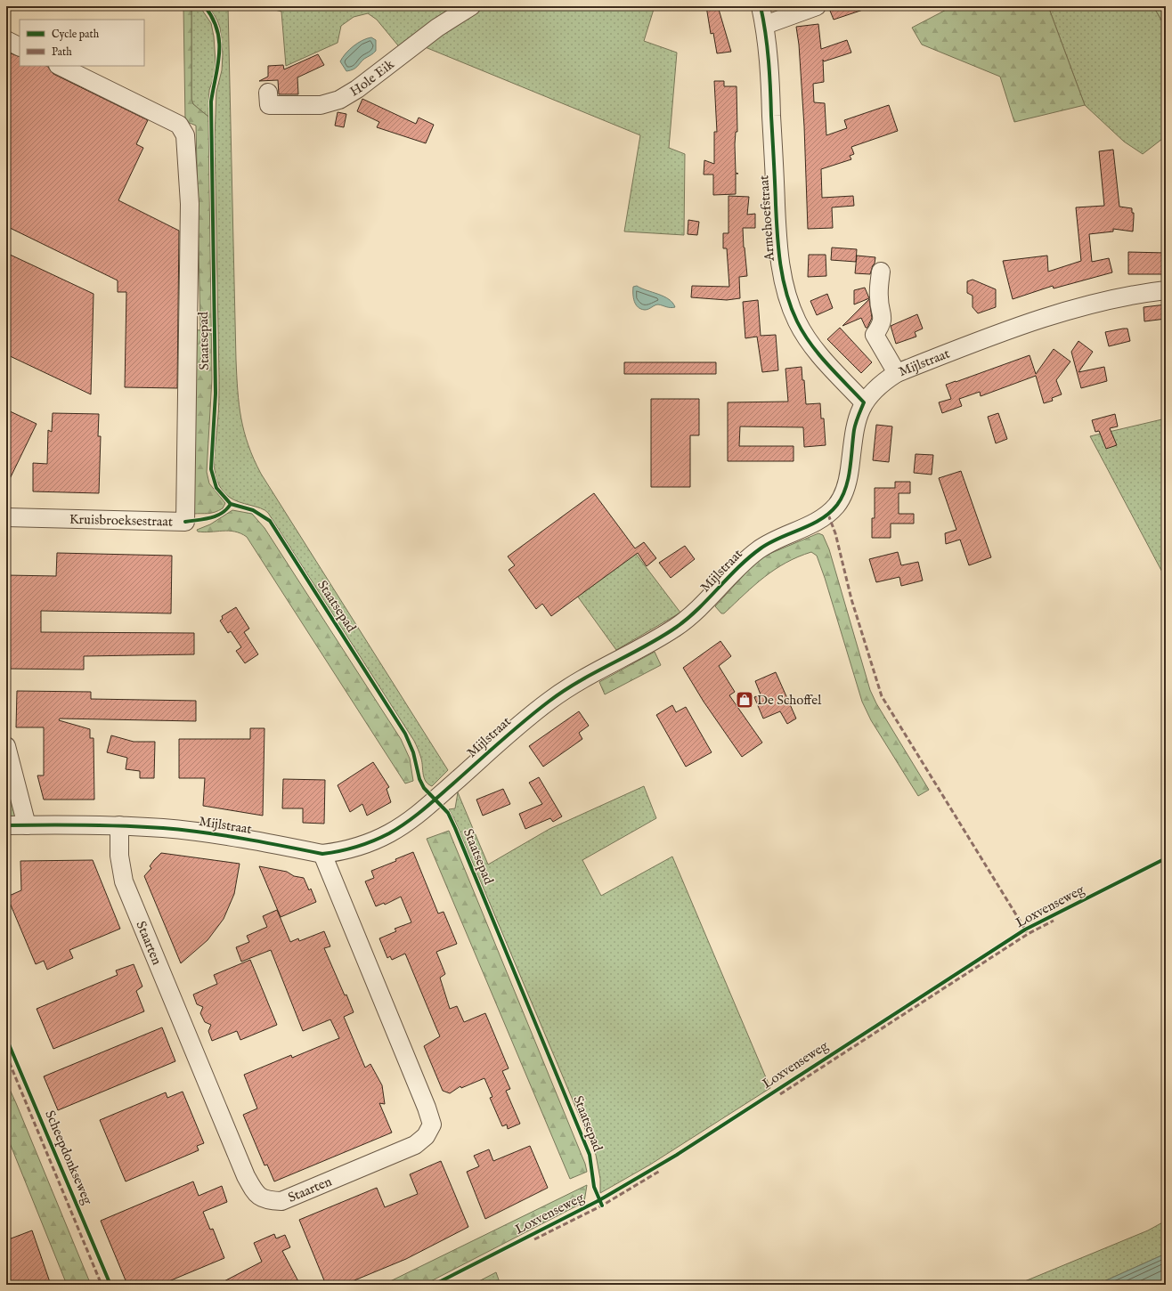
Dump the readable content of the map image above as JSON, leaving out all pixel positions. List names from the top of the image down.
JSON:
{
  "streets": {
    "street": [
      "Hole Eik",
      "Armehoefstraat",
      "Mijlstraat",
      "Kruisbroeksestraat",
      "Staarten"
    ],
    "cycle path": ["Staatsepad", "Loxvenseweg", "Scheepdonkseweg"]
  },
  "crossings": [
    ["Armehoefstraat", "Mijlstraat"],
    ["Mijlstraat", "Staarten"]
  ],
  "places": {
    "shop": ["De Schoffel"]
  },
  "legend": ["Cycle path", "Path"]
}
